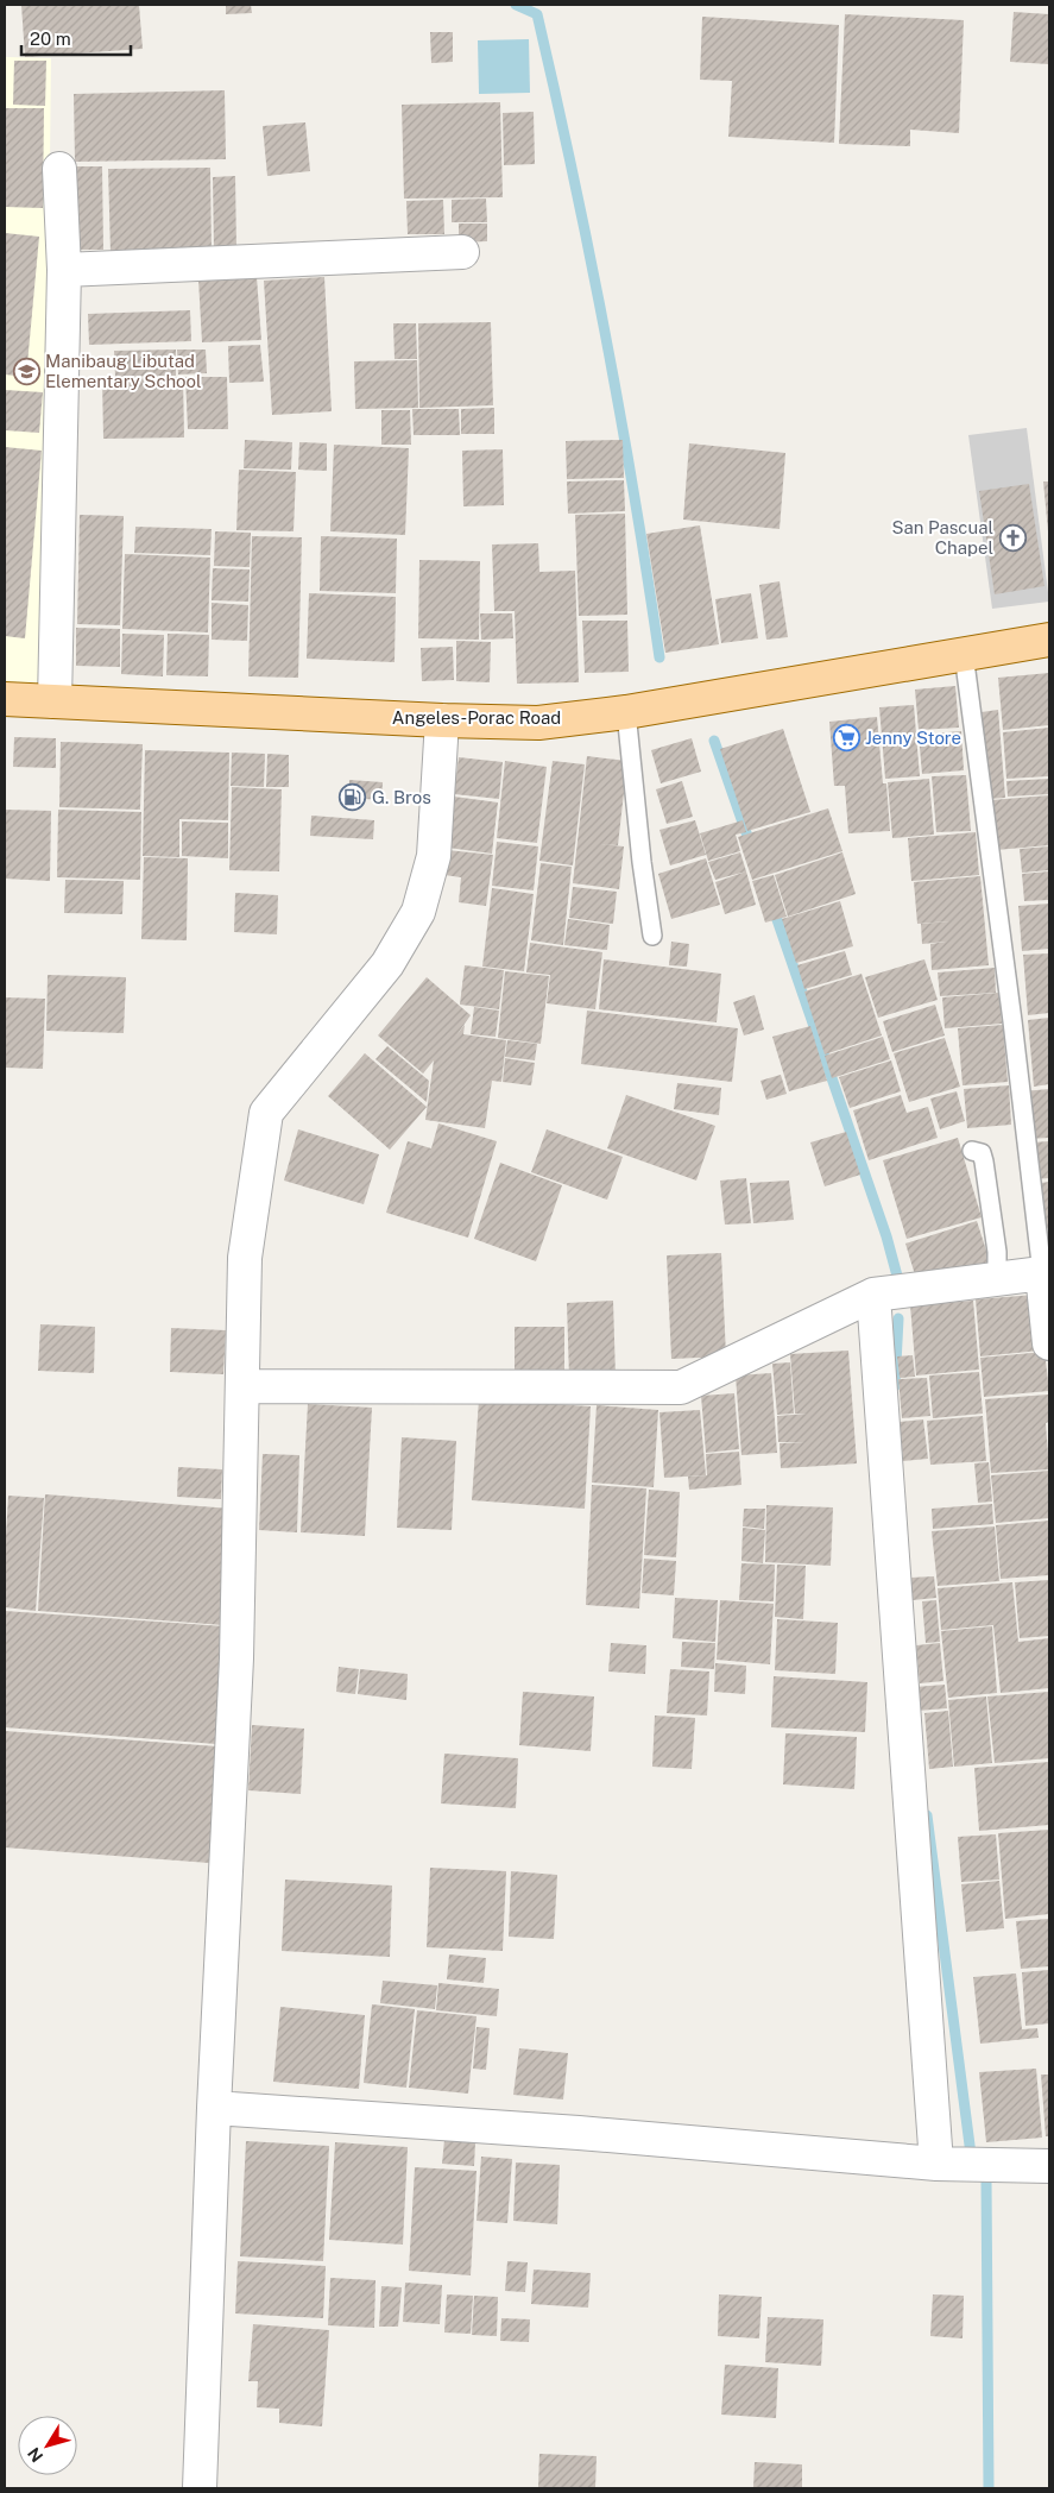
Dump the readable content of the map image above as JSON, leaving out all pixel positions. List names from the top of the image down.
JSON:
{
  "streets": {
    "main road": ["Angeles-Porac Road"]
  },
  "places": {
    "school or university": ["Manibaug Libutad Elementary School"],
    "church": ["San Pascual Chapel"],
    "supermarket": ["Jenny Store"],
    "fuel station": ["G. Bros"]
  },
  "scale_bar": "20 m",
  "north": "bottom left"
}
